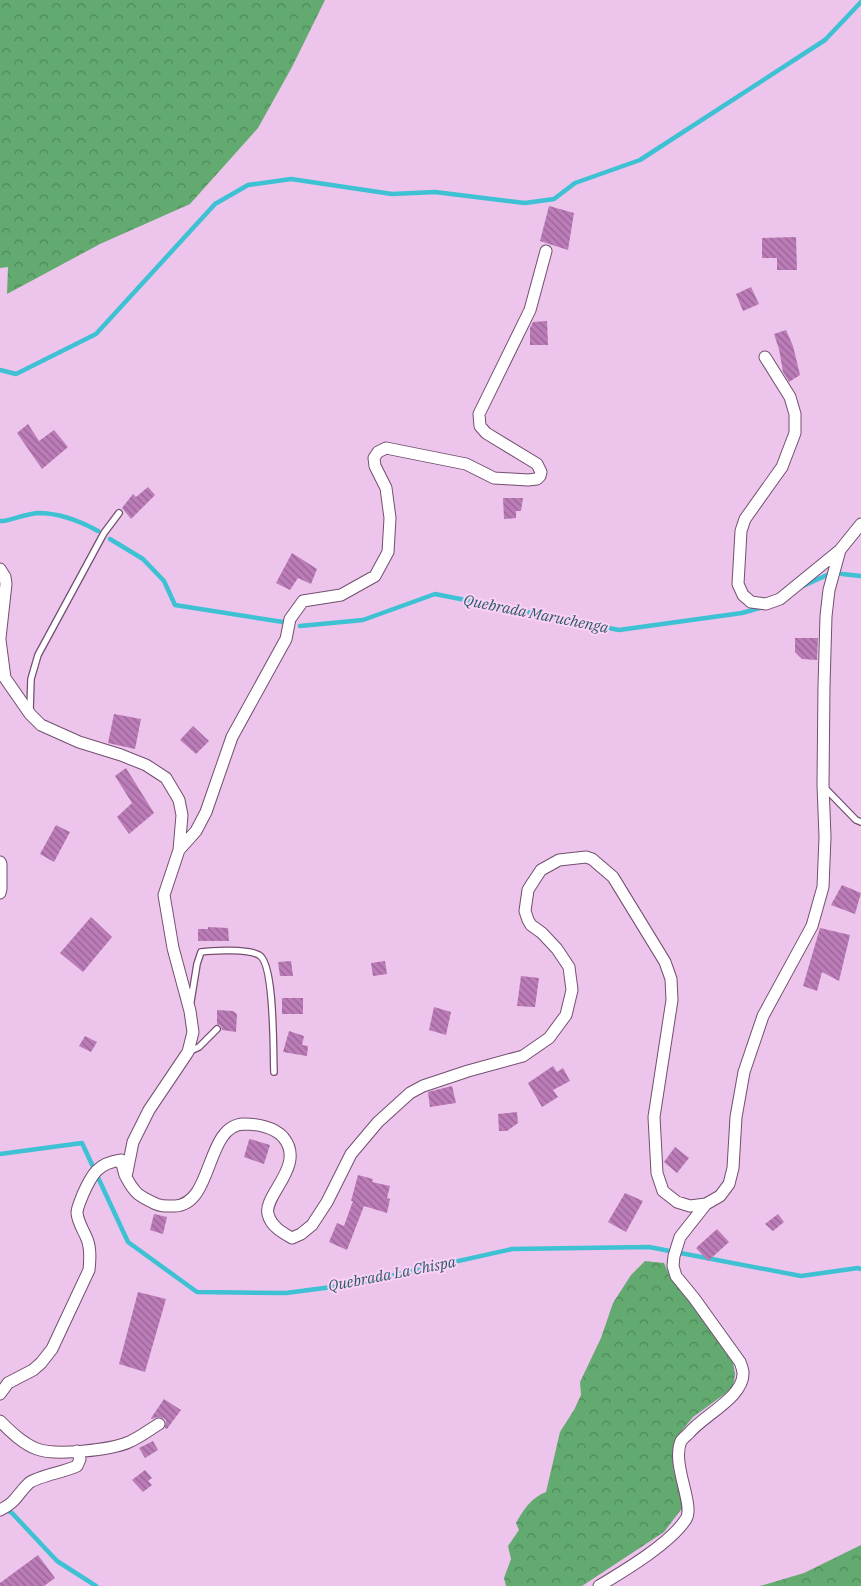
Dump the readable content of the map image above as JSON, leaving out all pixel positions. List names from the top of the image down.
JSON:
{
  "water": ["Quebrada Maruchenga", "Quebrada La Chispa"]
}
